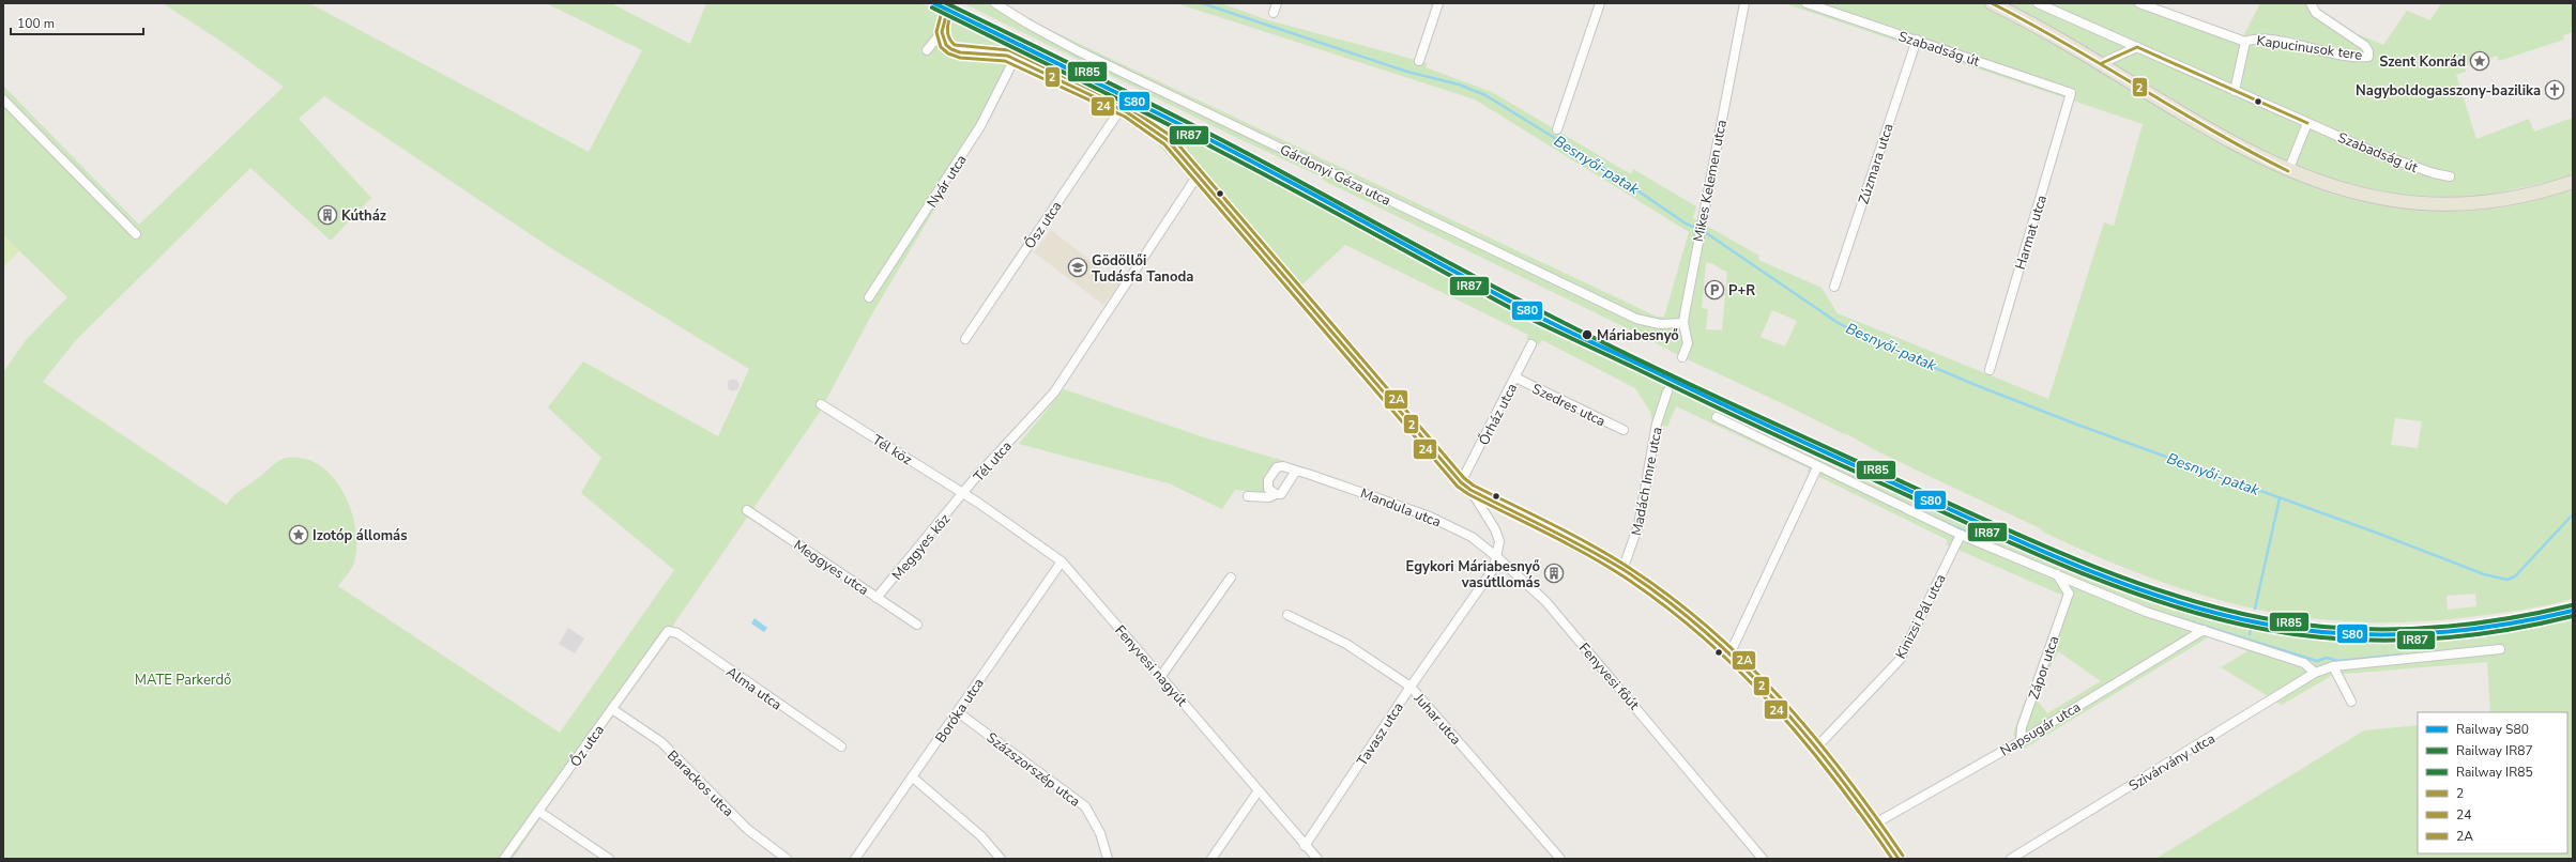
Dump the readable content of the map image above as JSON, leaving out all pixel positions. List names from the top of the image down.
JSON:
{
  "streets": {
    "street": [
      "Kapucinusok tere",
      "Szabadság út",
      "Zúzmara utca",
      "Gárdonyi Géza utca",
      "Nyár utca",
      "Mikes Kelemen utca",
      "Ősz utca",
      "Harmat utca",
      "Szedres utca",
      "Őrház utca",
      "Tél köz",
      "Tél utca",
      "Madách Imre utca",
      "Mandula utca",
      "Meggyes köz",
      "Meggyes utca",
      "Kinizsi Pál utca",
      "Fenyvesi nagyút",
      "Zápor utca",
      "Fenyvesi főút",
      "Alma utca",
      "Boróka utca",
      "Juhar utca",
      "Napsugár utca",
      "Tavasz utca",
      "Őz utca",
      "Szivárvány utca",
      "Százszorszép utca",
      "Barackos utca"
    ]
  },
  "crossings": [
    ["Kapucinusok tere", "Szabadság út"],
    ["Szabadság út", "Zúzmara utca"],
    ["Szabadság út", "Harmat utca"],
    ["Gárdonyi Géza utca", "Mikes Kelemen utca"],
    ["Szedres utca", "Őrház utca"],
    ["Tél köz", "Tél utca"],
    ["Tél köz", "Meggyes köz"],
    ["Tél köz", "Fenyvesi nagyút"],
    ["Tél utca", "Meggyes köz"],
    ["Tél utca", "Fenyvesi nagyút"],
    ["Mandula utca", "Fenyvesi főút"],
    ["Mandula utca", "Tavasz utca"],
    ["Meggyes köz", "Meggyes utca"],
    ["Meggyes köz", "Fenyvesi nagyút"],
    ["Fenyvesi nagyút", "Boróka utca"],
    ["Fenyvesi nagyút", "Tavasz utca"],
    ["Zápor utca", "Napsugár utca"],
    ["Fenyvesi főút", "Tavasz utca"],
    ["Alma utca", "Őz utca"],
    ["Boróka utca", "Százszorszép utca"],
    ["Juhar utca", "Tavasz utca"],
    ["Őz utca", "Barackos utca"]
  ],
  "water": ["Besnyői-patak"],
  "parks": ["MATE Parkerdő"],
  "places": {
    "place": ["Szent Konrád", "Izotóp állomás"],
    "church": ["Nagyboldogasszony-bazilika"],
    "building": ["Kútház", "Egykori Máriabesnyő vasútllomás"],
    "school or university": ["Gödöllői Tudásfa Tanoda"],
    "parking": ["P+R"],
    "other": ["Máriabesnyő"]
  },
  "lines": [
    "rail line S80",
    "rail line IR85",
    "transit line 2",
    "transit line 24",
    "transit line 2A",
    "rail line IR87"
  ],
  "legend": [
    "Railway S80",
    "Railway IR87",
    "Railway IR85",
    "2",
    "24",
    "2A"
  ],
  "scale_bar": "100 m"
}
